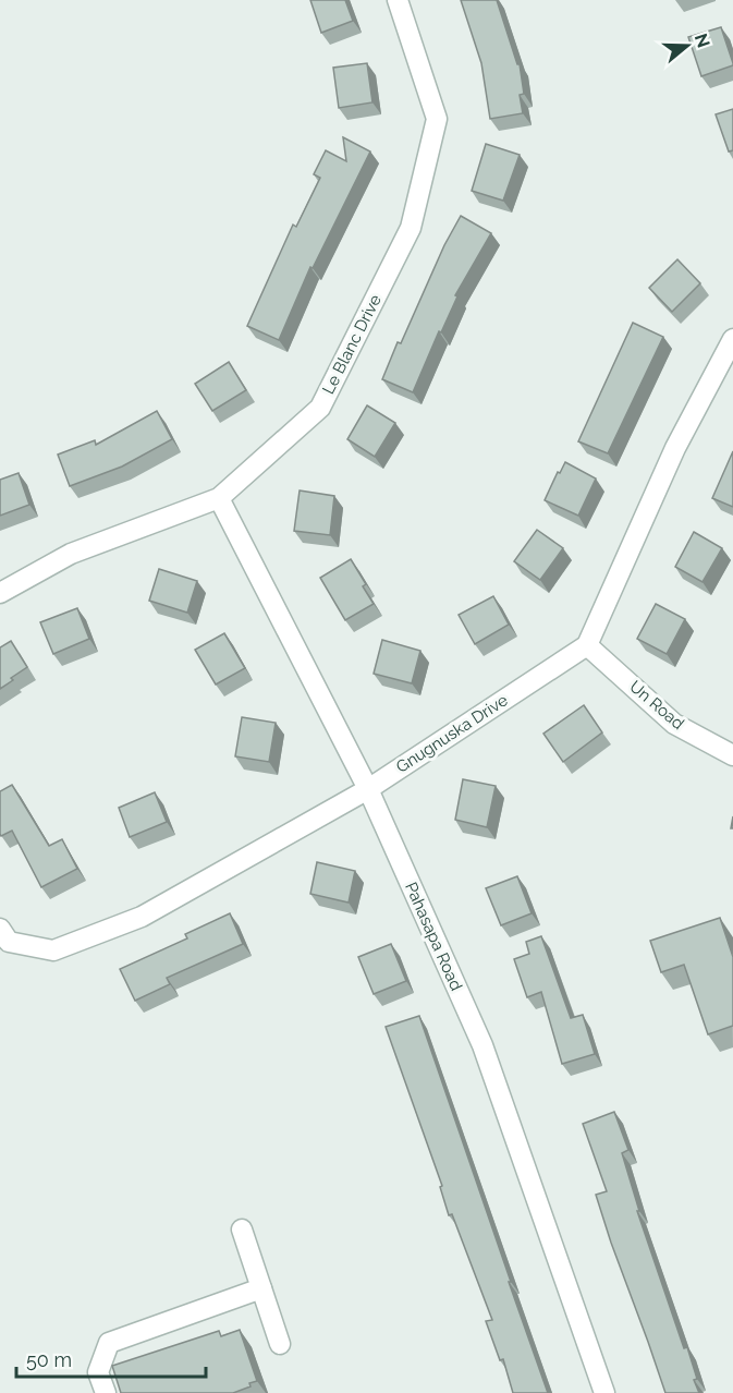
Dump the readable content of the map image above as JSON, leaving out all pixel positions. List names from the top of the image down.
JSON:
{
  "streets": {
    "street": [
      "Le Blanc Drive",
      "Un Road",
      "Gnugnuska Drive",
      "Pahasapa Road"
    ]
  },
  "crossings": [
    ["Le Blanc Drive", "Pahasapa Road"],
    ["Un Road", "Gnugnuska Drive"],
    ["Gnugnuska Drive", "Pahasapa Road"]
  ],
  "scale_bar": "50 m",
  "north": "right"
}
